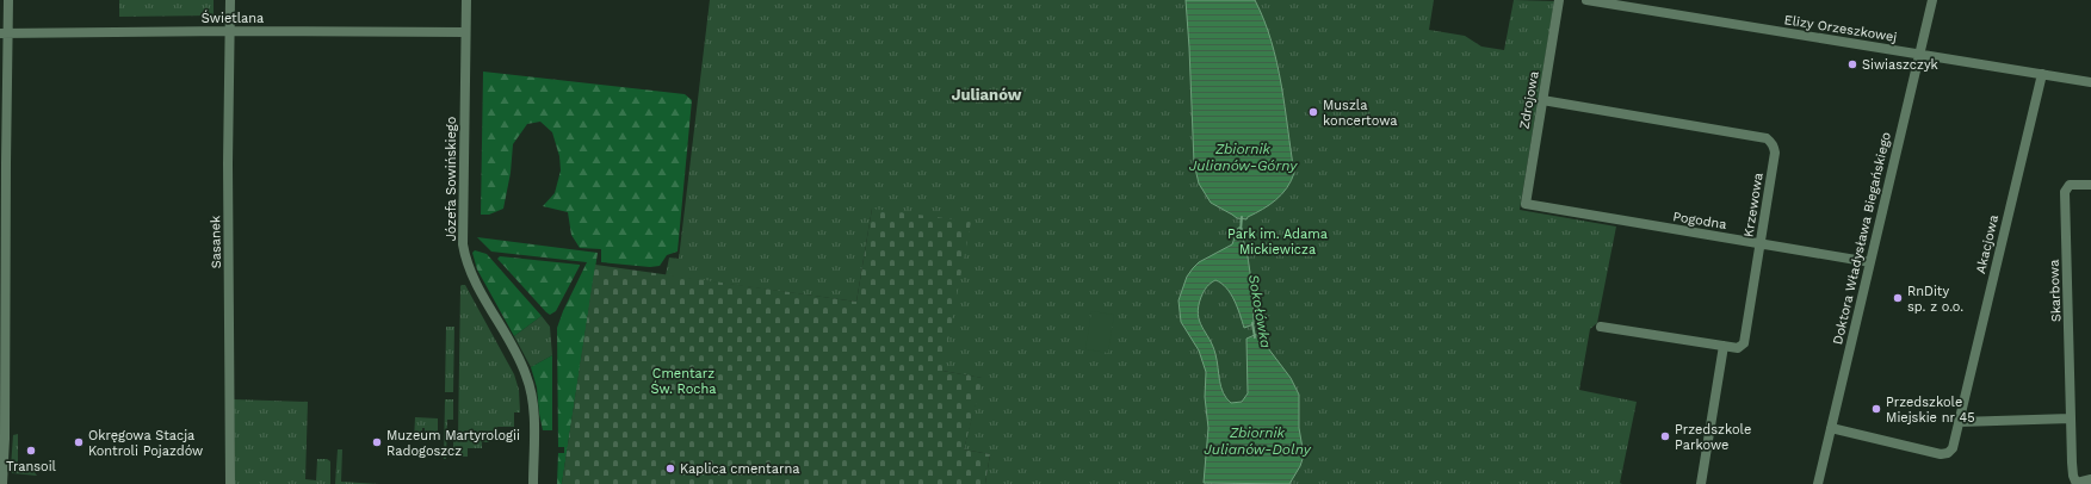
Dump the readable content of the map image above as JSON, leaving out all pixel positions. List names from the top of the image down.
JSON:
{
  "streets": {
    "street": [
      "Świetlana",
      "Elizy Orzeszkowej",
      "Zdrojowa",
      "Józefa Sowińskiego",
      "Krzewowa",
      "Pogodna",
      "Doktora Władysława Biegańskiego",
      "Sasanek",
      "Akacjowa",
      "Skarbowa"
    ]
  },
  "crossings": [
    ["Świetlana", "Józefa Sowińskiego"],
    ["Świetlana", "Sasanek"],
    ["Elizy Orzeszkowej", "Doktora Władysława Biegańskiego"],
    ["Elizy Orzeszkowej", "Akacjowa"],
    ["Zdrojowa", "Krzewowa"],
    ["Zdrojowa", "Pogodna"],
    ["Krzewowa", "Pogodna"],
    ["Pogodna", "Doktora Władysława Biegańskiego"],
    ["Doktora Władysława Biegańskiego", "Akacjowa"]
  ],
  "districts": ["Julianów"],
  "water": ["Zbiornik Julianów-Górny", "Sokołówka", "Zbiornik Julianów-Dolny"],
  "parks": ["Park im. Adama Mickiewicza", "Cmentarz Św. Rocha"],
  "places": [
    "Siwiaszczyk",
    "Muszla koncertowa",
    "RnDity sp. z o.o.",
    "Przedszkole Miejskie nr 45",
    "Przedszkole Parkowe",
    "Okręgowa Stacja Kontroli Pojazdów",
    "Muzeum Martyrologii Radogoszcz",
    "Transoil",
    "Kaplica cmentarna"
  ]
}
